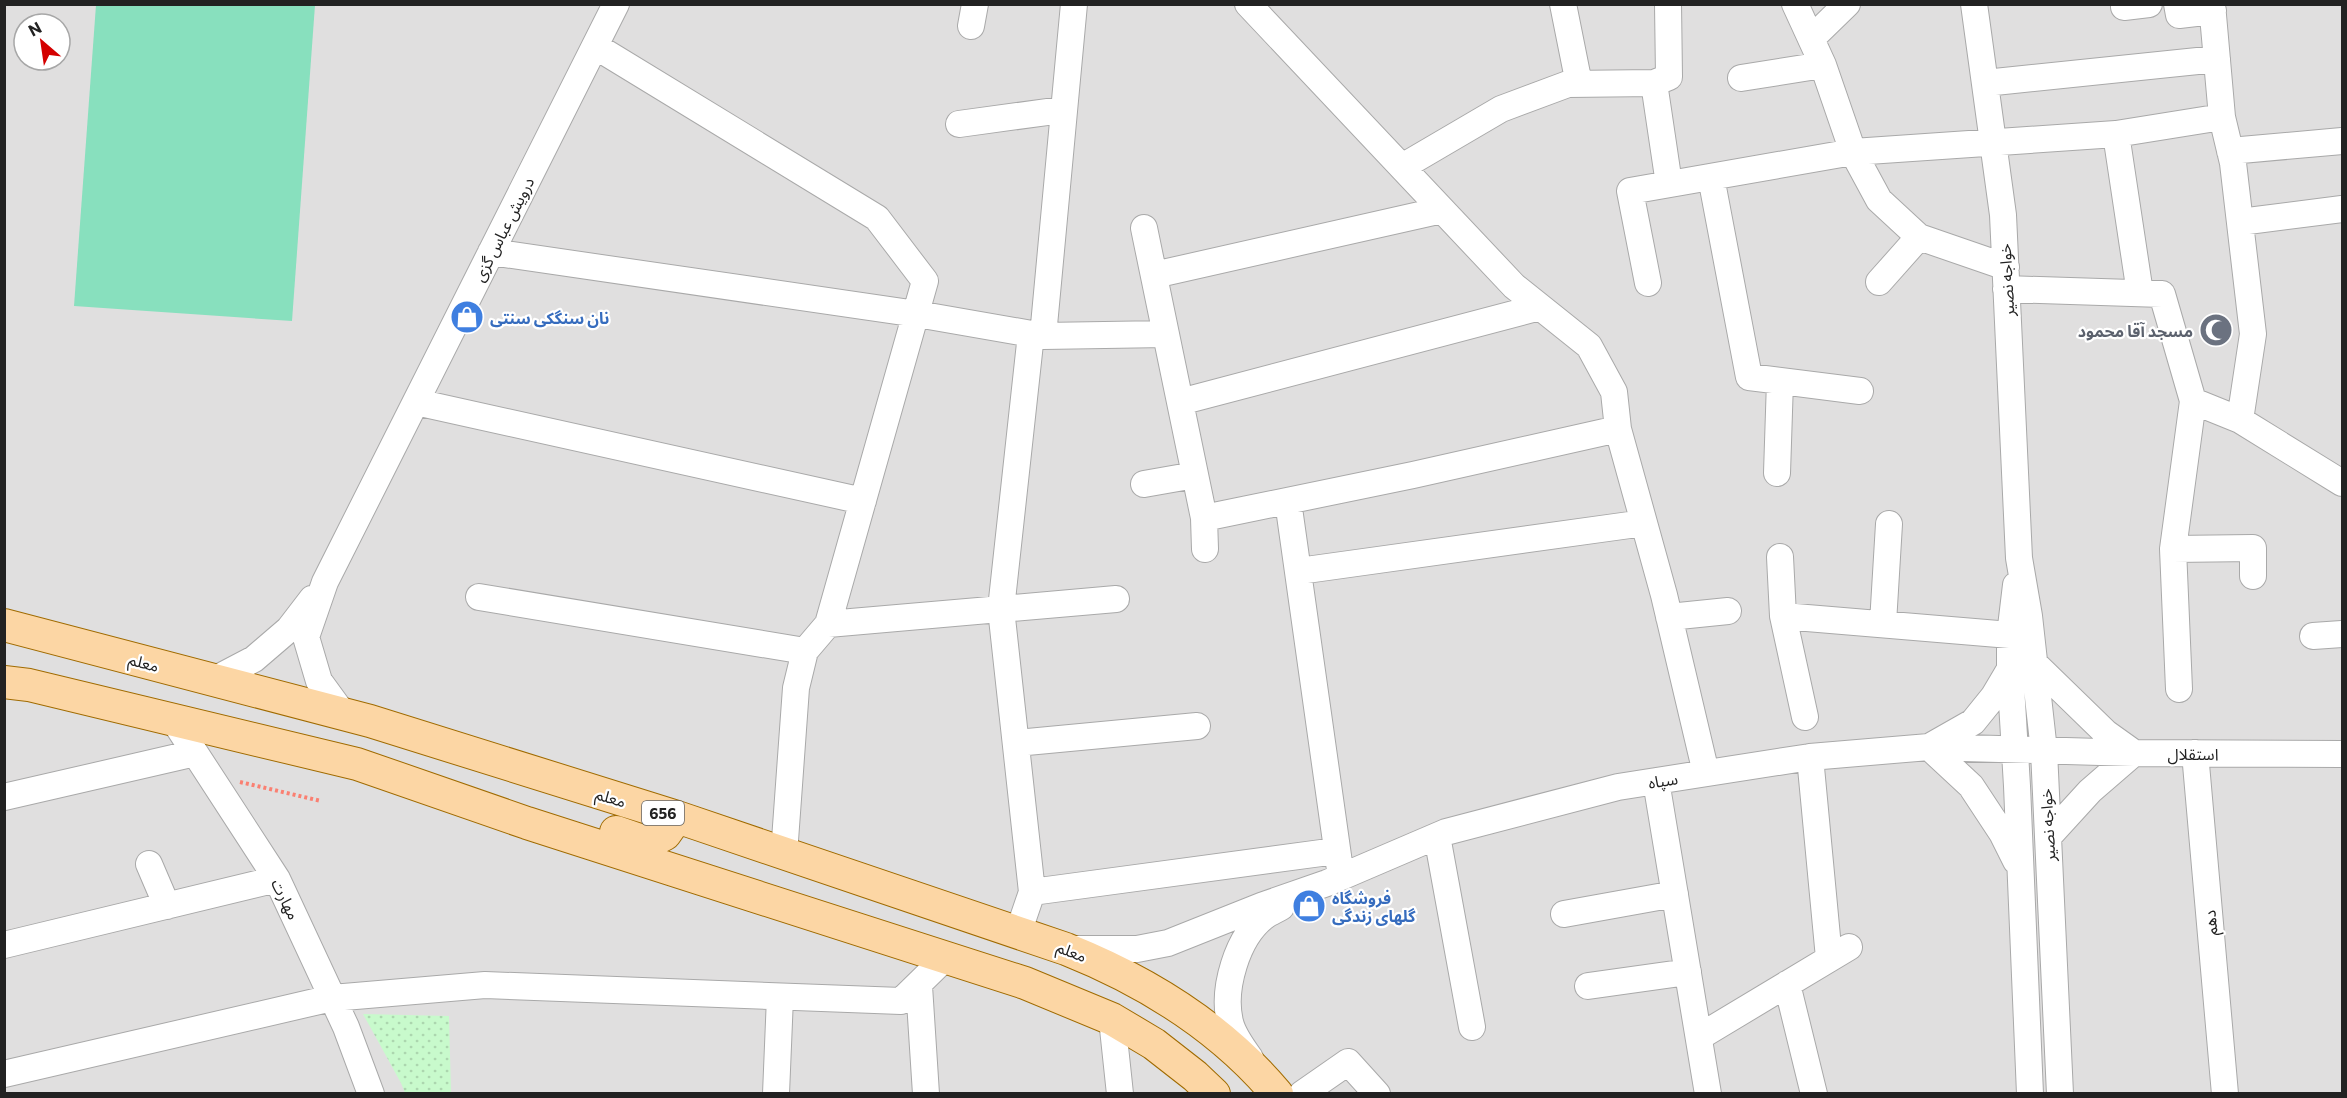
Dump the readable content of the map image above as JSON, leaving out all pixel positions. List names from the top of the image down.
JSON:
{
  "streets": {
    "main road": ["معلم", "656"],
    "street": [
      "درویش عباس گزی",
      "خواجه نصیر",
      "استقلال",
      "سپاه",
      "مهارت",
      "دهم"
    ]
  },
  "crossings": [
    ["خواجه نصیر", "استقلال"],
    ["خواجه نصیر", "سپاه"],
    ["استقلال", "سپاه"],
    ["استقلال", "دهم"]
  ],
  "places": {
    "shop": ["نان سنگکی سنتی", "فروشگاه گلهای زندگی"],
    "mosque": ["مسجد آقا محمود"]
  },
  "north": "top left"
}
